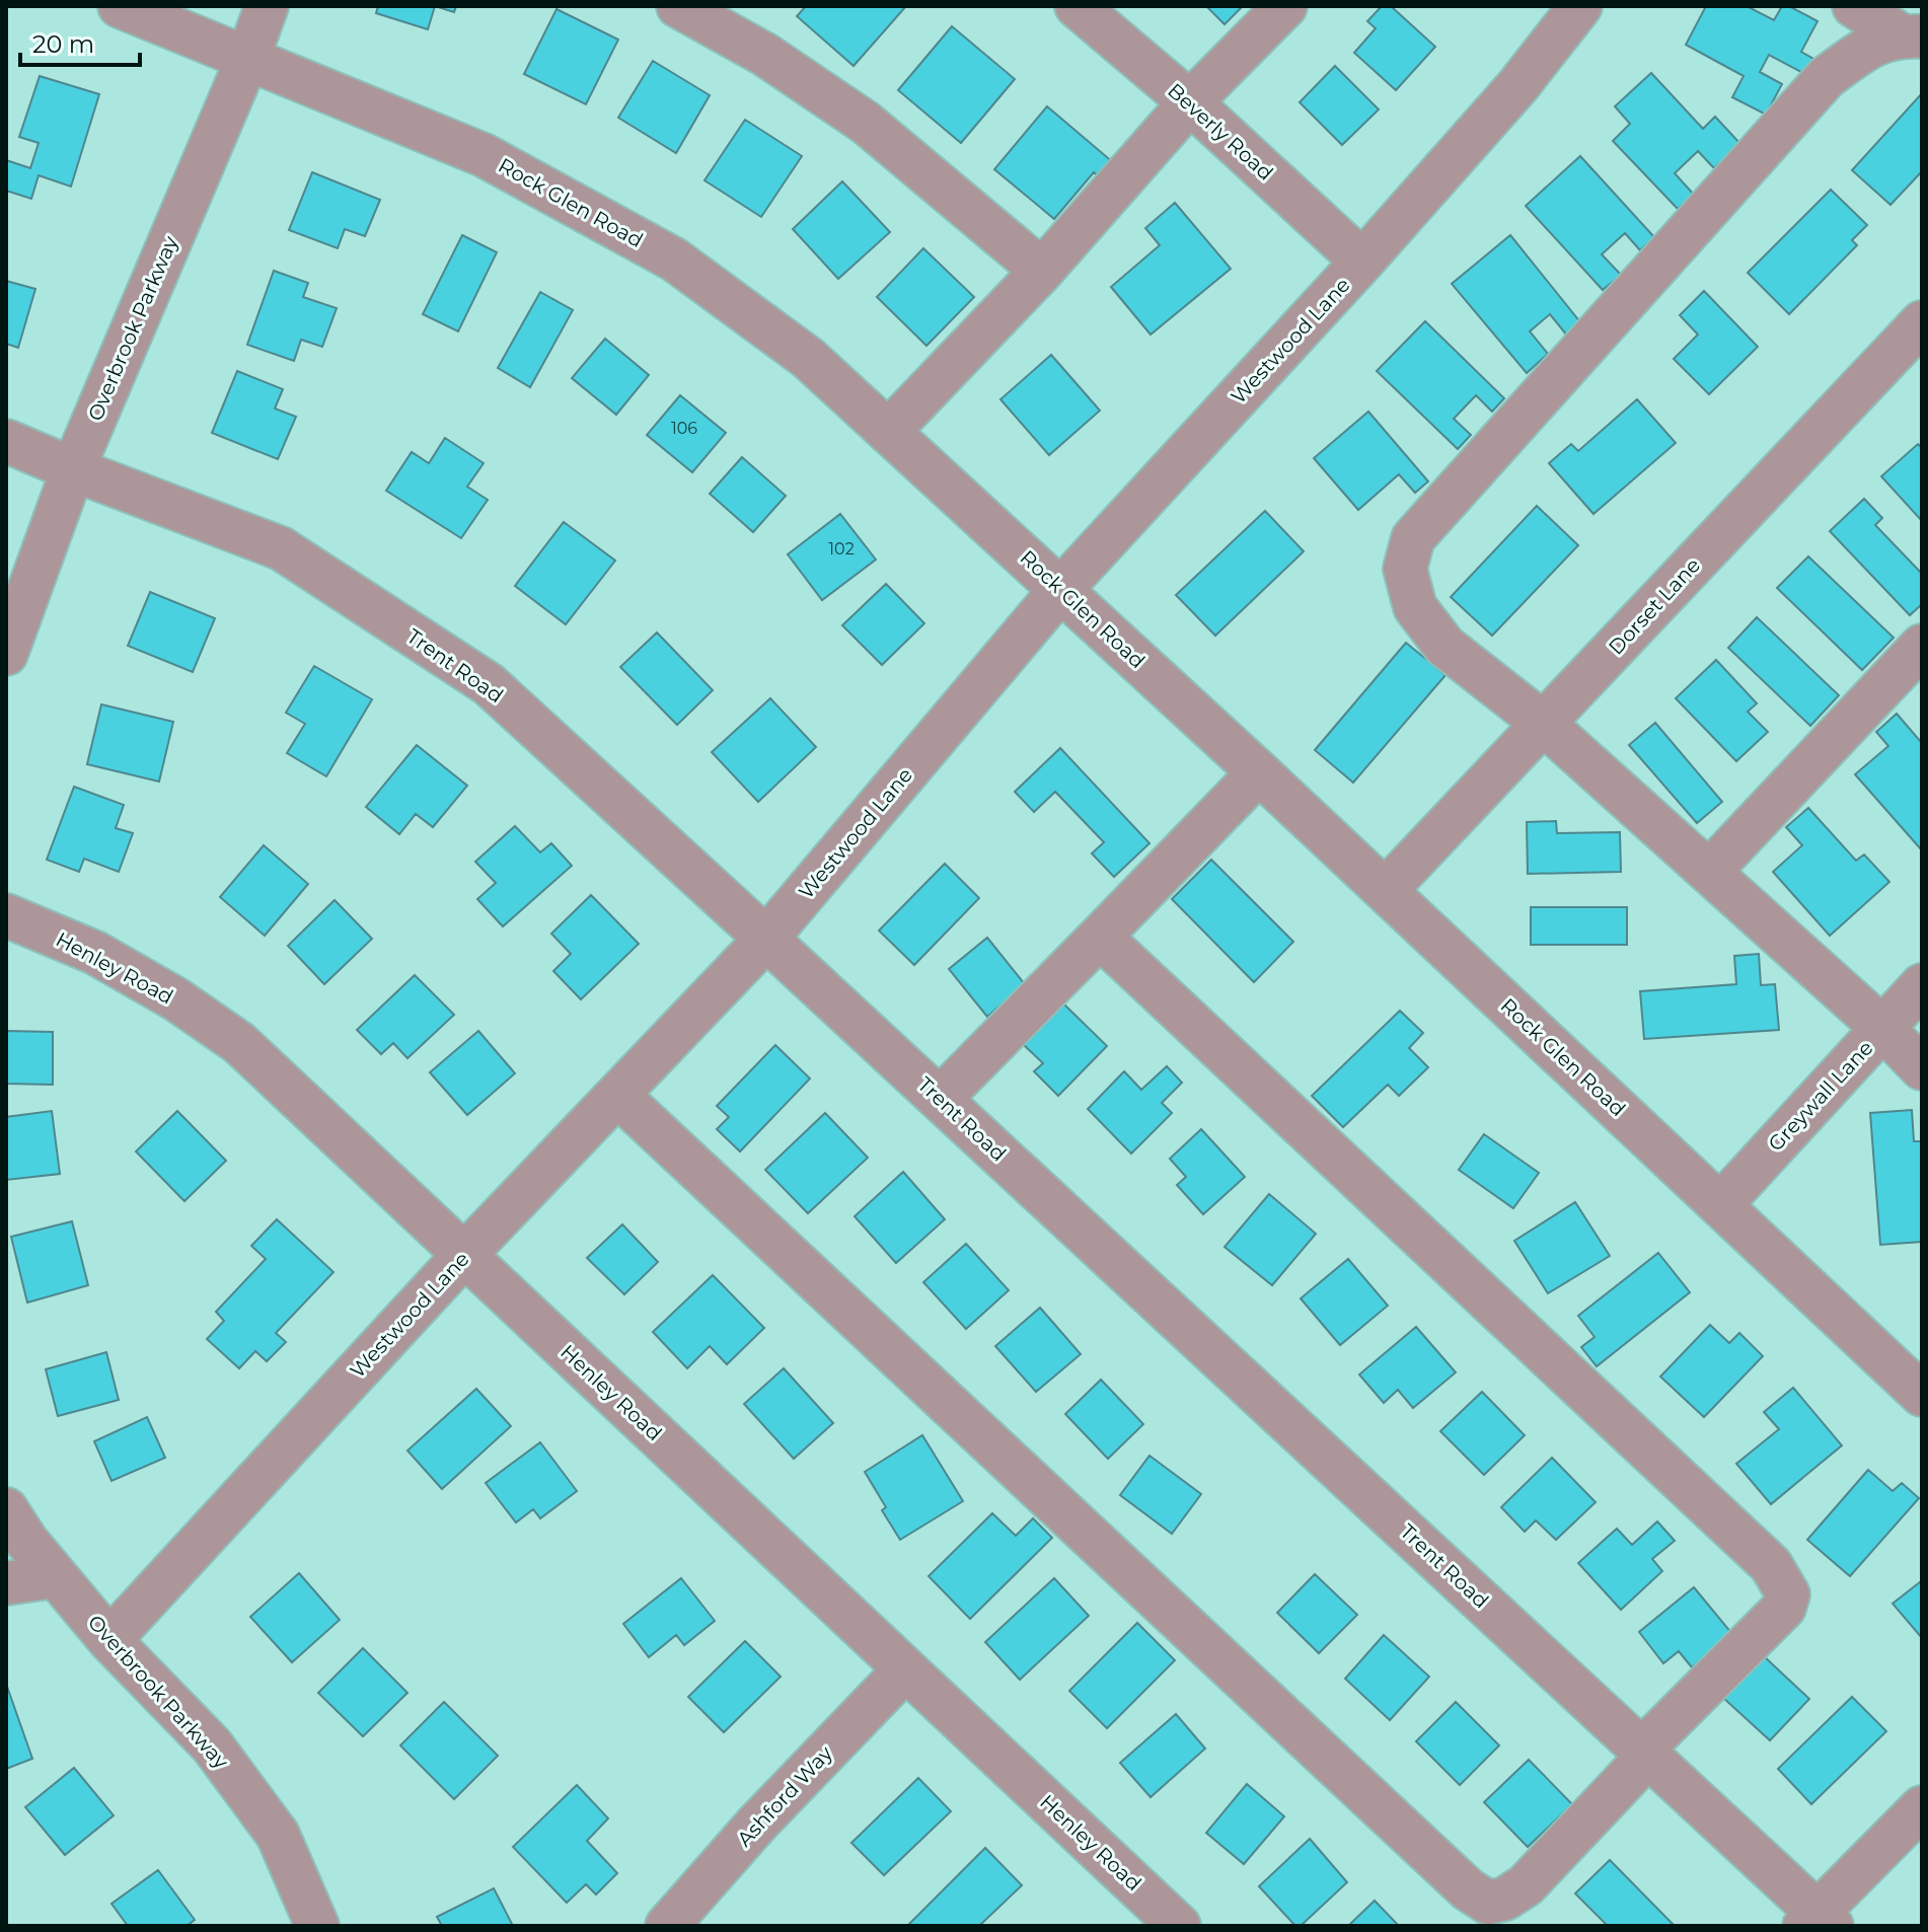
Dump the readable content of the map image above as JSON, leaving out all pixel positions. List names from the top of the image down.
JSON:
{
  "streets": {
    "street": [
      "Beverly Road",
      "Rock Glen Road",
      "Overbrook Parkway",
      "Westwood Lane",
      "Dorset Lane",
      "Trent Road",
      "Henley Road",
      "Greywall Lane",
      "Ashford Way"
    ]
  },
  "crossings": [
    ["Beverly Road", "Westwood Lane"],
    ["Rock Glen Road", "Overbrook Parkway"],
    ["Rock Glen Road", "Westwood Lane"],
    ["Rock Glen Road", "Dorset Lane"],
    ["Rock Glen Road", "Greywall Lane"],
    ["Overbrook Parkway", "Westwood Lane"],
    ["Overbrook Parkway", "Trent Road"],
    ["Westwood Lane", "Trent Road"],
    ["Westwood Lane", "Henley Road"],
    ["Henley Road", "Ashford Way"]
  ],
  "house_numbers": ["106", "102"],
  "scale_bar": "20 m"
}
